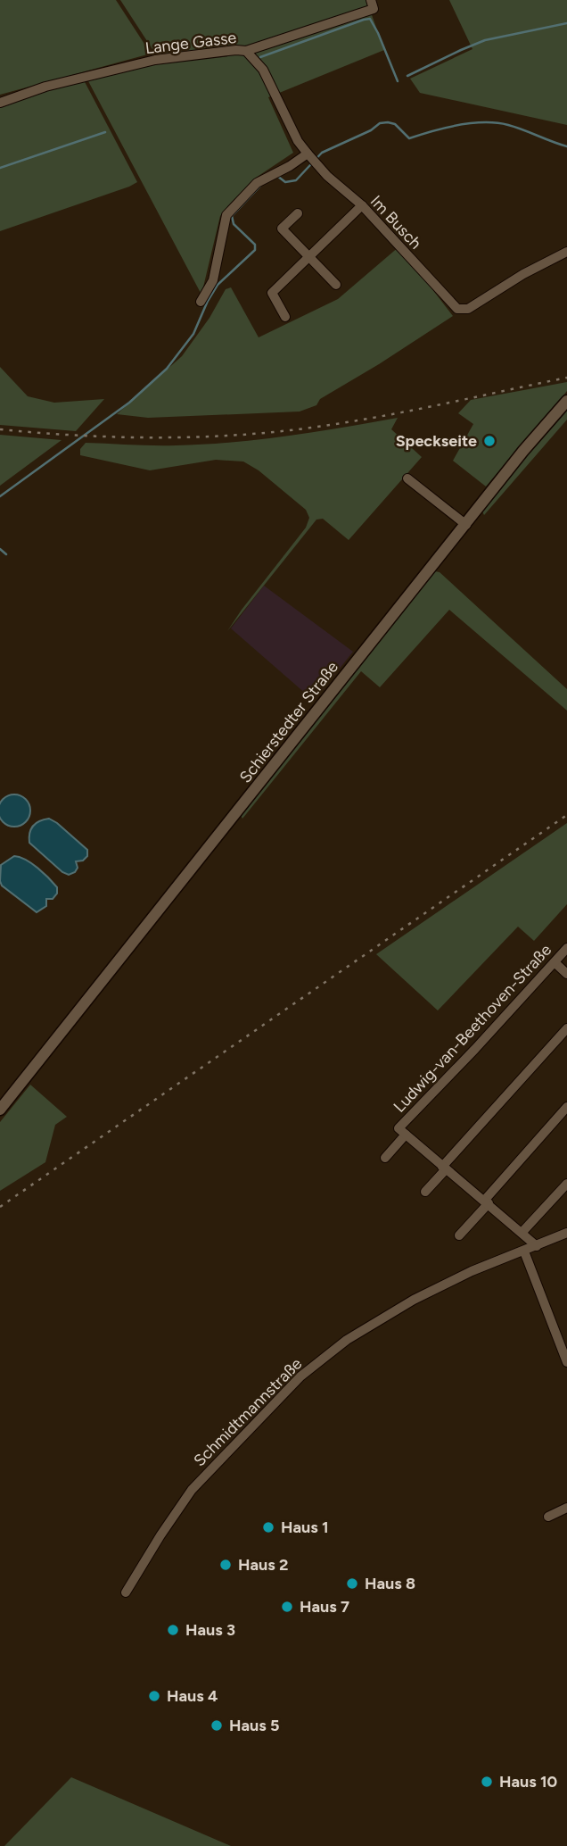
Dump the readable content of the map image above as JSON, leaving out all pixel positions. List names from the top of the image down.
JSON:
{
  "streets": {
    "street": [
      "Lange Gasse",
      "Im Busch",
      "Schierstedter Straße",
      "Ludwig-van-Beethoven-Straße",
      "Schmidtmannstraße"
    ]
  },
  "crossings": [
    ["Lange Gasse", "Im Busch"]
  ],
  "places": [
    "Speckseite",
    "Haus 1",
    "Haus 2",
    "Haus 8",
    "Haus 7",
    "Haus 3",
    "Haus 4",
    "Haus 5",
    "Haus 10"
  ]
}
